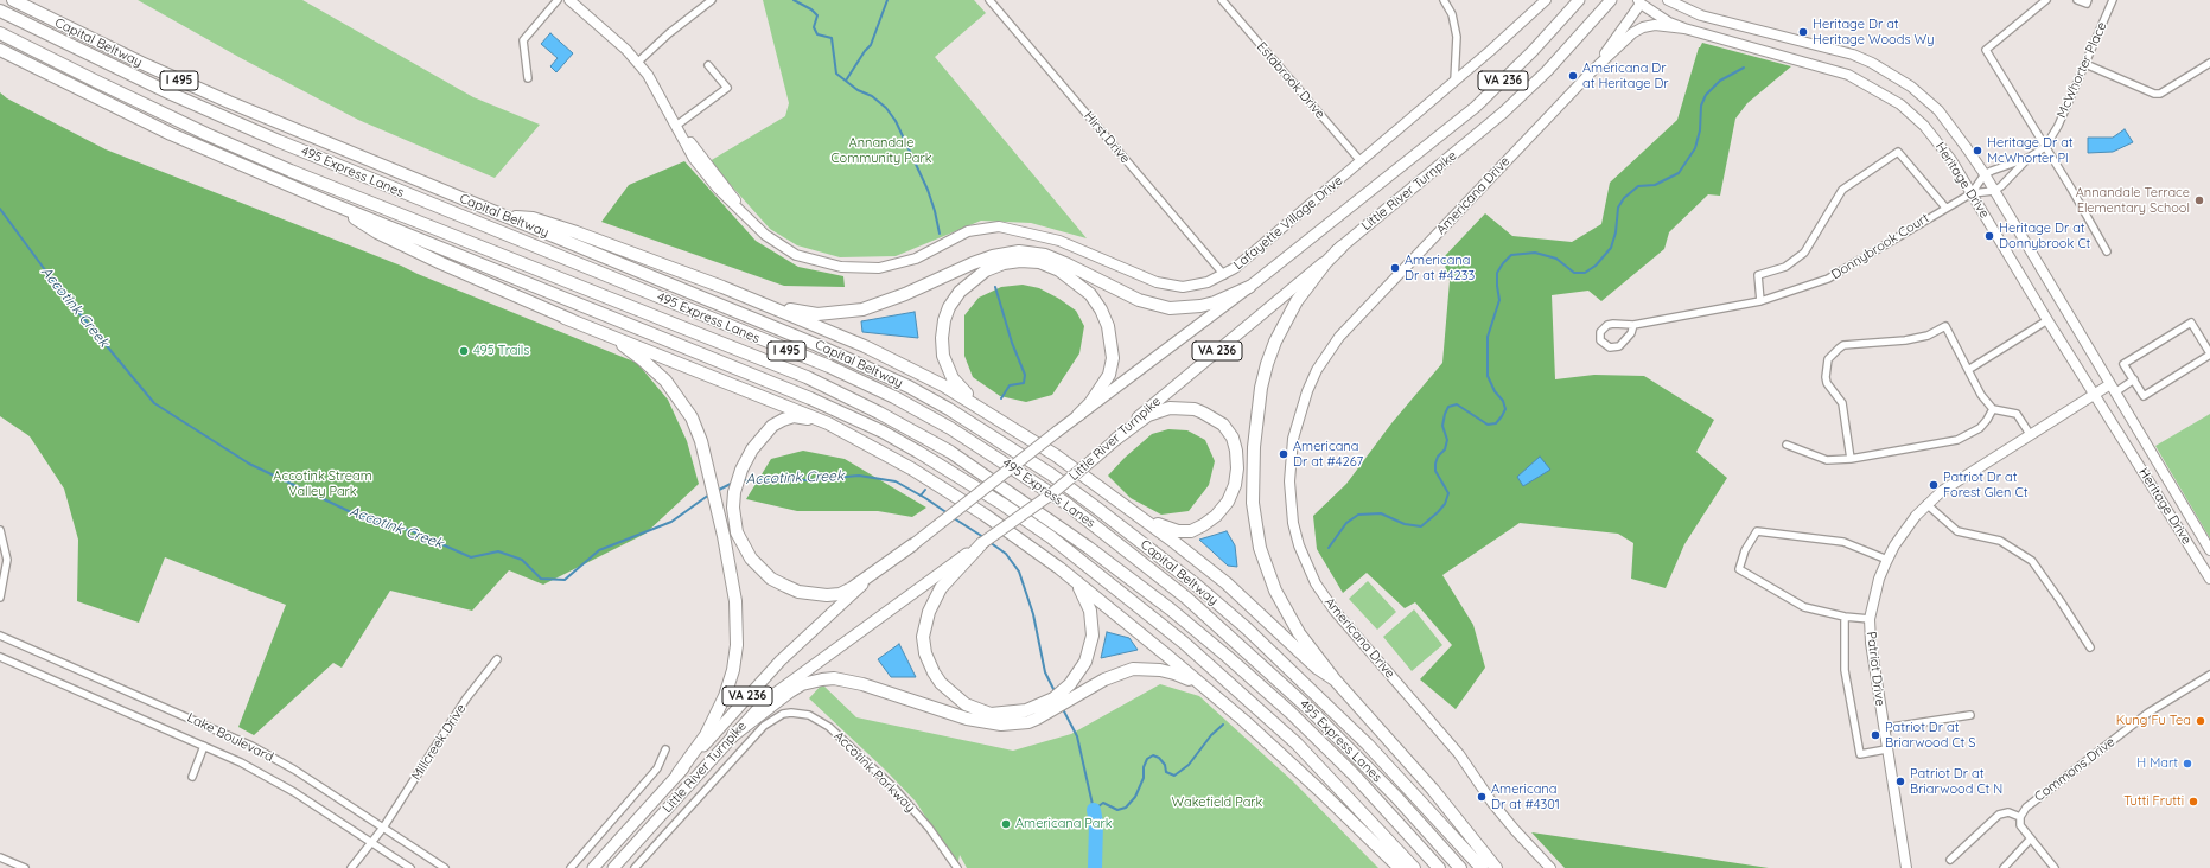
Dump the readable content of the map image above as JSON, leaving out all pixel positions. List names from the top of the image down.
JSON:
{
  "streets": {
    "highway": ["Capital Beltway", "I 495", "495 Express Lanes"],
    "main road": ["VA 236", "Little River Turnpike"],
    "street": [
      "McWhorter Place",
      "Estabrook Drive",
      "Hirst Drive",
      "Heritage Drive",
      "Americana Drive",
      "Lafayette Village Drive",
      "Donnybrook Court",
      "Patriot Drive",
      "Lake Boulevard",
      "Millcreek Drive",
      "Commons Drive",
      "Accotink Parkway"
    ]
  },
  "crossings": [
    ["McWhorter Place", "Heritage Drive"],
    ["Estabrook Drive", "Lafayette Village Drive"],
    ["Hirst Drive", "Lafayette Village Drive"],
    ["Heritage Drive", "Americana Drive"],
    ["Heritage Drive", "Donnybrook Court"],
    ["Heritage Drive", "Patriot Drive"],
    ["Lake Boulevard", "Millcreek Drive"]
  ],
  "water": ["Accotink Creek"],
  "parks": ["Annandale Community Park", "Accotink Stream Valley Park", "Wakefield Park"],
  "places": [
    "Heritage Dr at Heritage Woods Wy",
    "Americana Dr at Heritage Dr",
    "Heritage Dr at McWhorter Pl",
    "Annandale Terrace Elementary School",
    "Heritage Dr at Donnybrook Ct",
    "Americana Dr at #4233",
    "495 Trails",
    "Americana Dr at #4267",
    "Patriot Dr at Forest Glen Ct",
    "Kung Fu Tea",
    "Patriot Dr at Briarwood Ct S",
    "H Mart",
    "Patriot Dr at Briarwood Ct N",
    "Americana Dr at #4301",
    "Tutti Frutti",
    "Americana Park"
  ]
}
